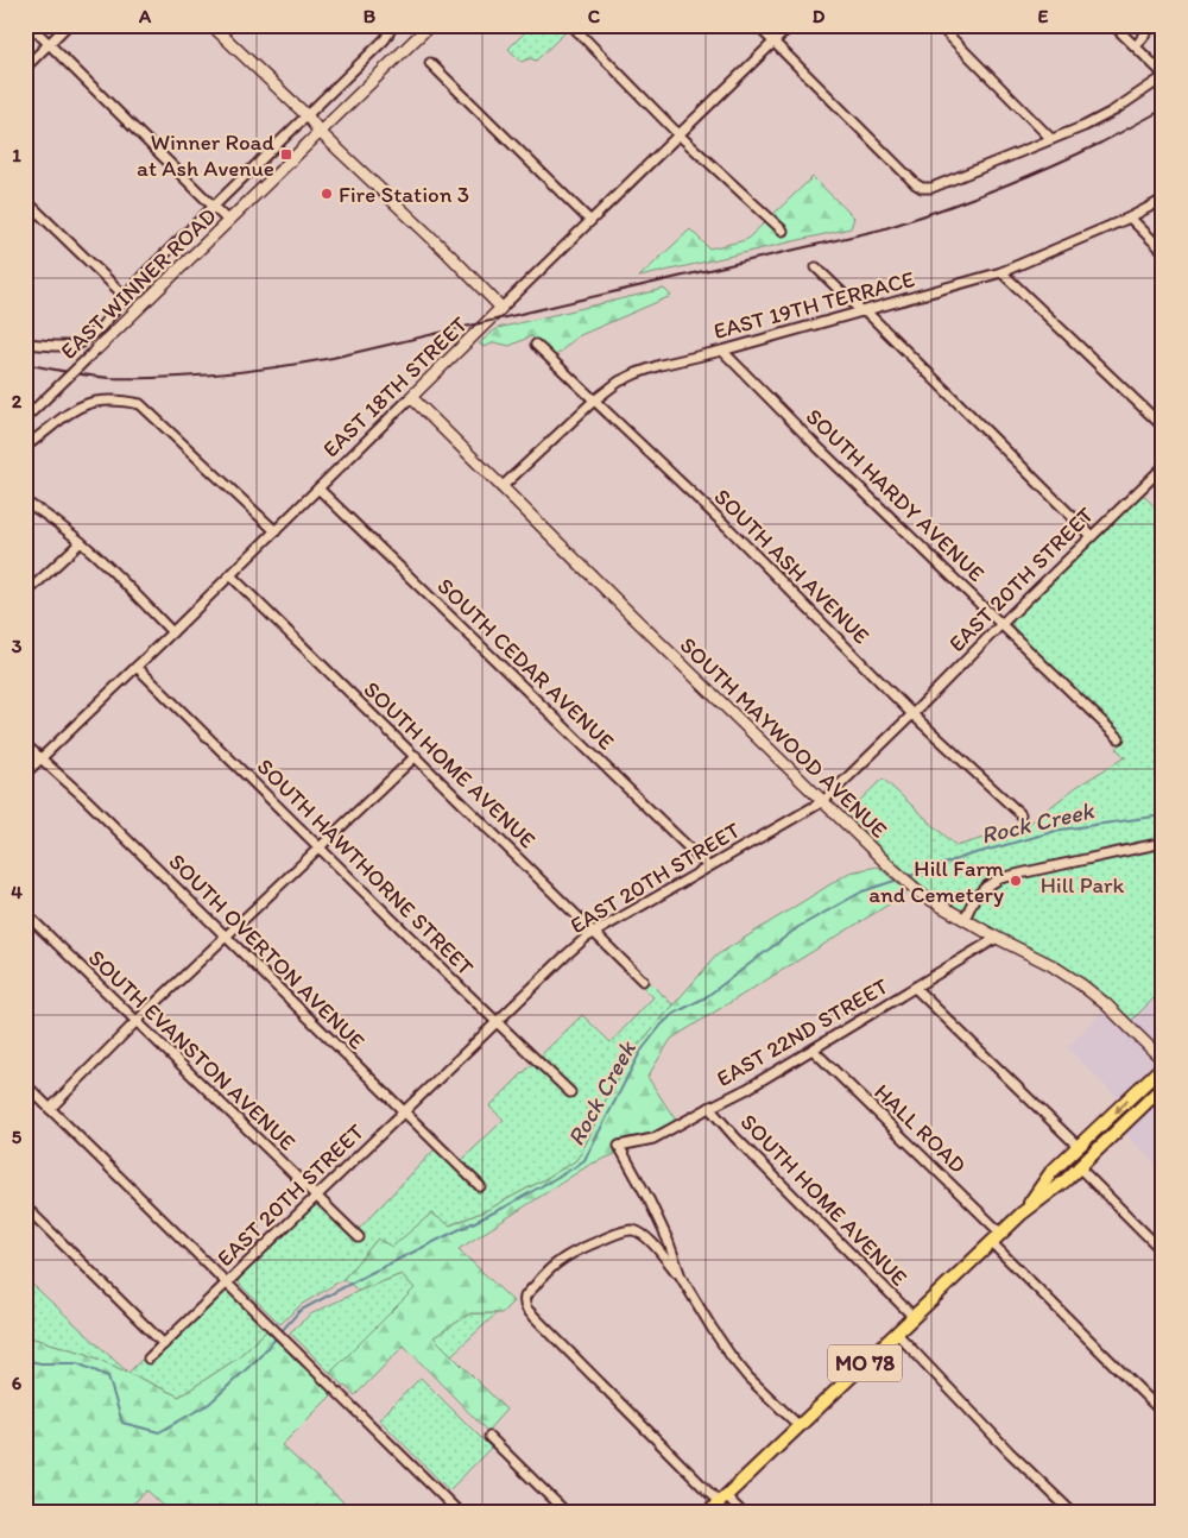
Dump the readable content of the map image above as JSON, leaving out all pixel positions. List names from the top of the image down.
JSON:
{
  "streets": {
    "main road": ["MO 78"],
    "street": [
      "EAST WINNER ROAD",
      "EAST 19TH TERRACE",
      "EAST 18TH STREET",
      "SOUTH HARDY AVENUE",
      "SOUTH ASH AVENUE",
      "EAST 20TH STREET",
      "SOUTH CEDAR AVENUE",
      "SOUTH MAYWOOD AVENUE",
      "SOUTH HOME AVENUE",
      "SOUTH HAWTHORNE STREET",
      "SOUTH OVERTON AVENUE",
      "EAST 22ND STREET",
      "SOUTH EVANSTON AVENUE",
      "HALL ROAD"
    ]
  },
  "crossings": [
    ["EAST 19TH TERRACE", "SOUTH HARDY AVENUE"],
    ["EAST 19TH TERRACE", "SOUTH ASH AVENUE"],
    ["EAST 19TH TERRACE", "SOUTH MAYWOOD AVENUE"],
    ["EAST 18TH STREET", "SOUTH CEDAR AVENUE"],
    ["EAST 18TH STREET", "SOUTH MAYWOOD AVENUE"],
    ["EAST 18TH STREET", "SOUTH HOME AVENUE"],
    ["EAST 18TH STREET", "SOUTH HAWTHORNE STREET"],
    ["EAST 18TH STREET", "SOUTH OVERTON AVENUE"],
    ["SOUTH HARDY AVENUE", "EAST 20TH STREET"],
    ["SOUTH ASH AVENUE", "EAST 20TH STREET"],
    ["EAST 20TH STREET", "SOUTH CEDAR AVENUE"],
    ["EAST 20TH STREET", "SOUTH MAYWOOD AVENUE"],
    ["EAST 20TH STREET", "SOUTH HOME AVENUE"],
    ["EAST 20TH STREET", "SOUTH HAWTHORNE STREET"],
    ["EAST 20TH STREET", "SOUTH OVERTON AVENUE"],
    ["EAST 20TH STREET", "SOUTH EVANSTON AVENUE"],
    ["SOUTH MAYWOOD AVENUE", "EAST 22ND STREET"],
    ["SOUTH HOME AVENUE", "EAST 22ND STREET"],
    ["SOUTH HOME AVENUE", "MO 78"],
    ["EAST 22ND STREET", "HALL ROAD"],
    ["HALL ROAD", "MO 78"]
  ],
  "water": ["Rock Creek"],
  "parks": ["Hill Park"],
  "places": {
    "transit": ["Winner Road at Ash Avenue"],
    "other": ["Fire Station 3", "Hill Farm and Cemetery"]
  },
  "grid": {
    "columns": [
      "A",
      "B",
      "C",
      "D",
      "E"
    ],
    "rows": [
      "1",
      "2",
      "3",
      "4",
      "5",
      "6"
    ]
  }
}
